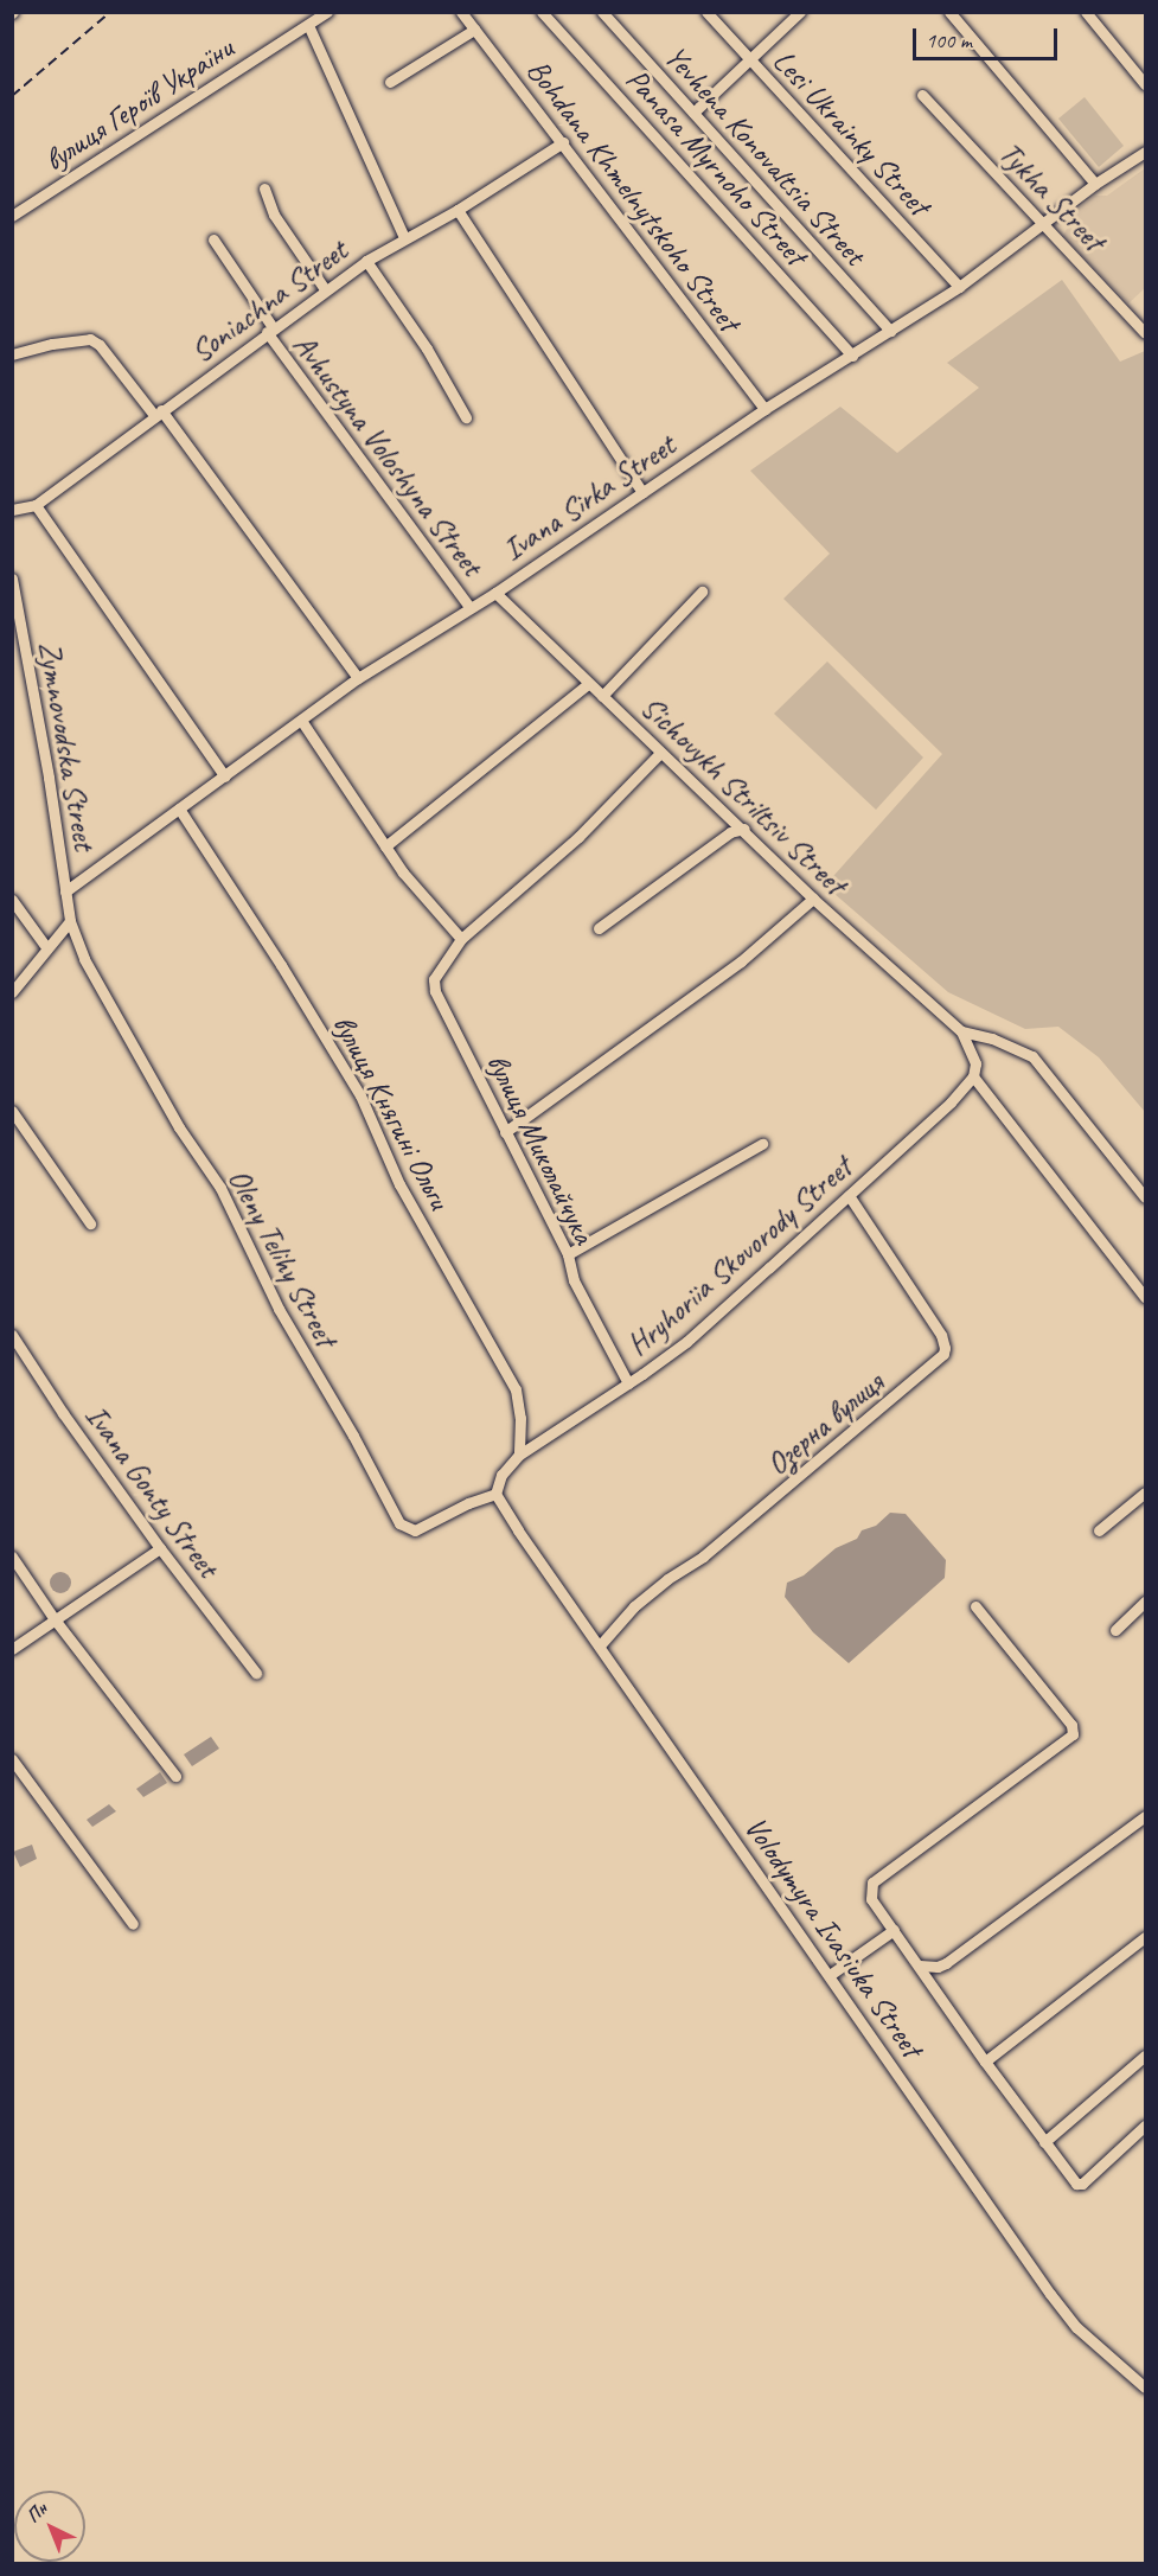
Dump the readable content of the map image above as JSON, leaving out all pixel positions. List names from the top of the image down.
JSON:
{
  "streets": {
    "street": [
      "вулиця Героїв України",
      "Lesi Ukrainky Street",
      "Yevhena Konovaltsia Street",
      "Panasa Myrnoho Street",
      "Bohdana Khmelnytskoho Street",
      "Tykha Street",
      "Soniachna Street",
      "Avhustyna Voloshyna Street",
      "Ivana Sirka Street",
      "Zymnovodska Street",
      "Sichovykh Striltsiv Street",
      "вулиця Княгині Ольги",
      "вулиця Миколайчука",
      "Hryhoriia Skovorody Street",
      "Oleny Telihy Street",
      "Озерна вулиця",
      "Ivana Gonty Street",
      "Volodymyra Ivasiuka Street"
    ]
  },
  "crossings": [
    ["Lesi Ukrainky Street", "Ivana Sirka Street"],
    ["Yevhena Konovaltsia Street", "Ivana Sirka Street"],
    ["Panasa Myrnoho Street", "Ivana Sirka Street"],
    ["Bohdana Khmelnytskoho Street", "Soniachna Street"],
    ["Bohdana Khmelnytskoho Street", "Ivana Sirka Street"],
    ["Tykha Street", "Ivana Sirka Street"],
    ["Soniachna Street", "Avhustyna Voloshyna Street"],
    ["Avhustyna Voloshyna Street", "Ivana Sirka Street"],
    ["Ivana Sirka Street", "Zymnovodska Street"],
    ["Ivana Sirka Street", "Sichovykh Striltsiv Street"],
    ["Ivana Sirka Street", "вулиця Княгині Ольги"],
    ["Zymnovodska Street", "Oleny Telihy Street"],
    ["Sichovykh Striltsiv Street", "вулиця Миколайчука"],
    ["вулиця Княгині Ольги", "Hryhoriia Skovorody Street"],
    ["вулиця Миколайчука", "Hryhoriia Skovorody Street"],
    ["Hryhoriia Skovorody Street", "Oleny Telihy Street"],
    ["Hryhoriia Skovorody Street", "Озерна вулиця"],
    ["Hryhoriia Skovorody Street", "Volodymyra Ivasiuka Street"],
    ["Oleny Telihy Street", "Volodymyra Ivasiuka Street"],
    ["Озерна вулиця", "Volodymyra Ivasiuka Street"]
  ],
  "scale_bar": "100 m",
  "north": "top left"
}
